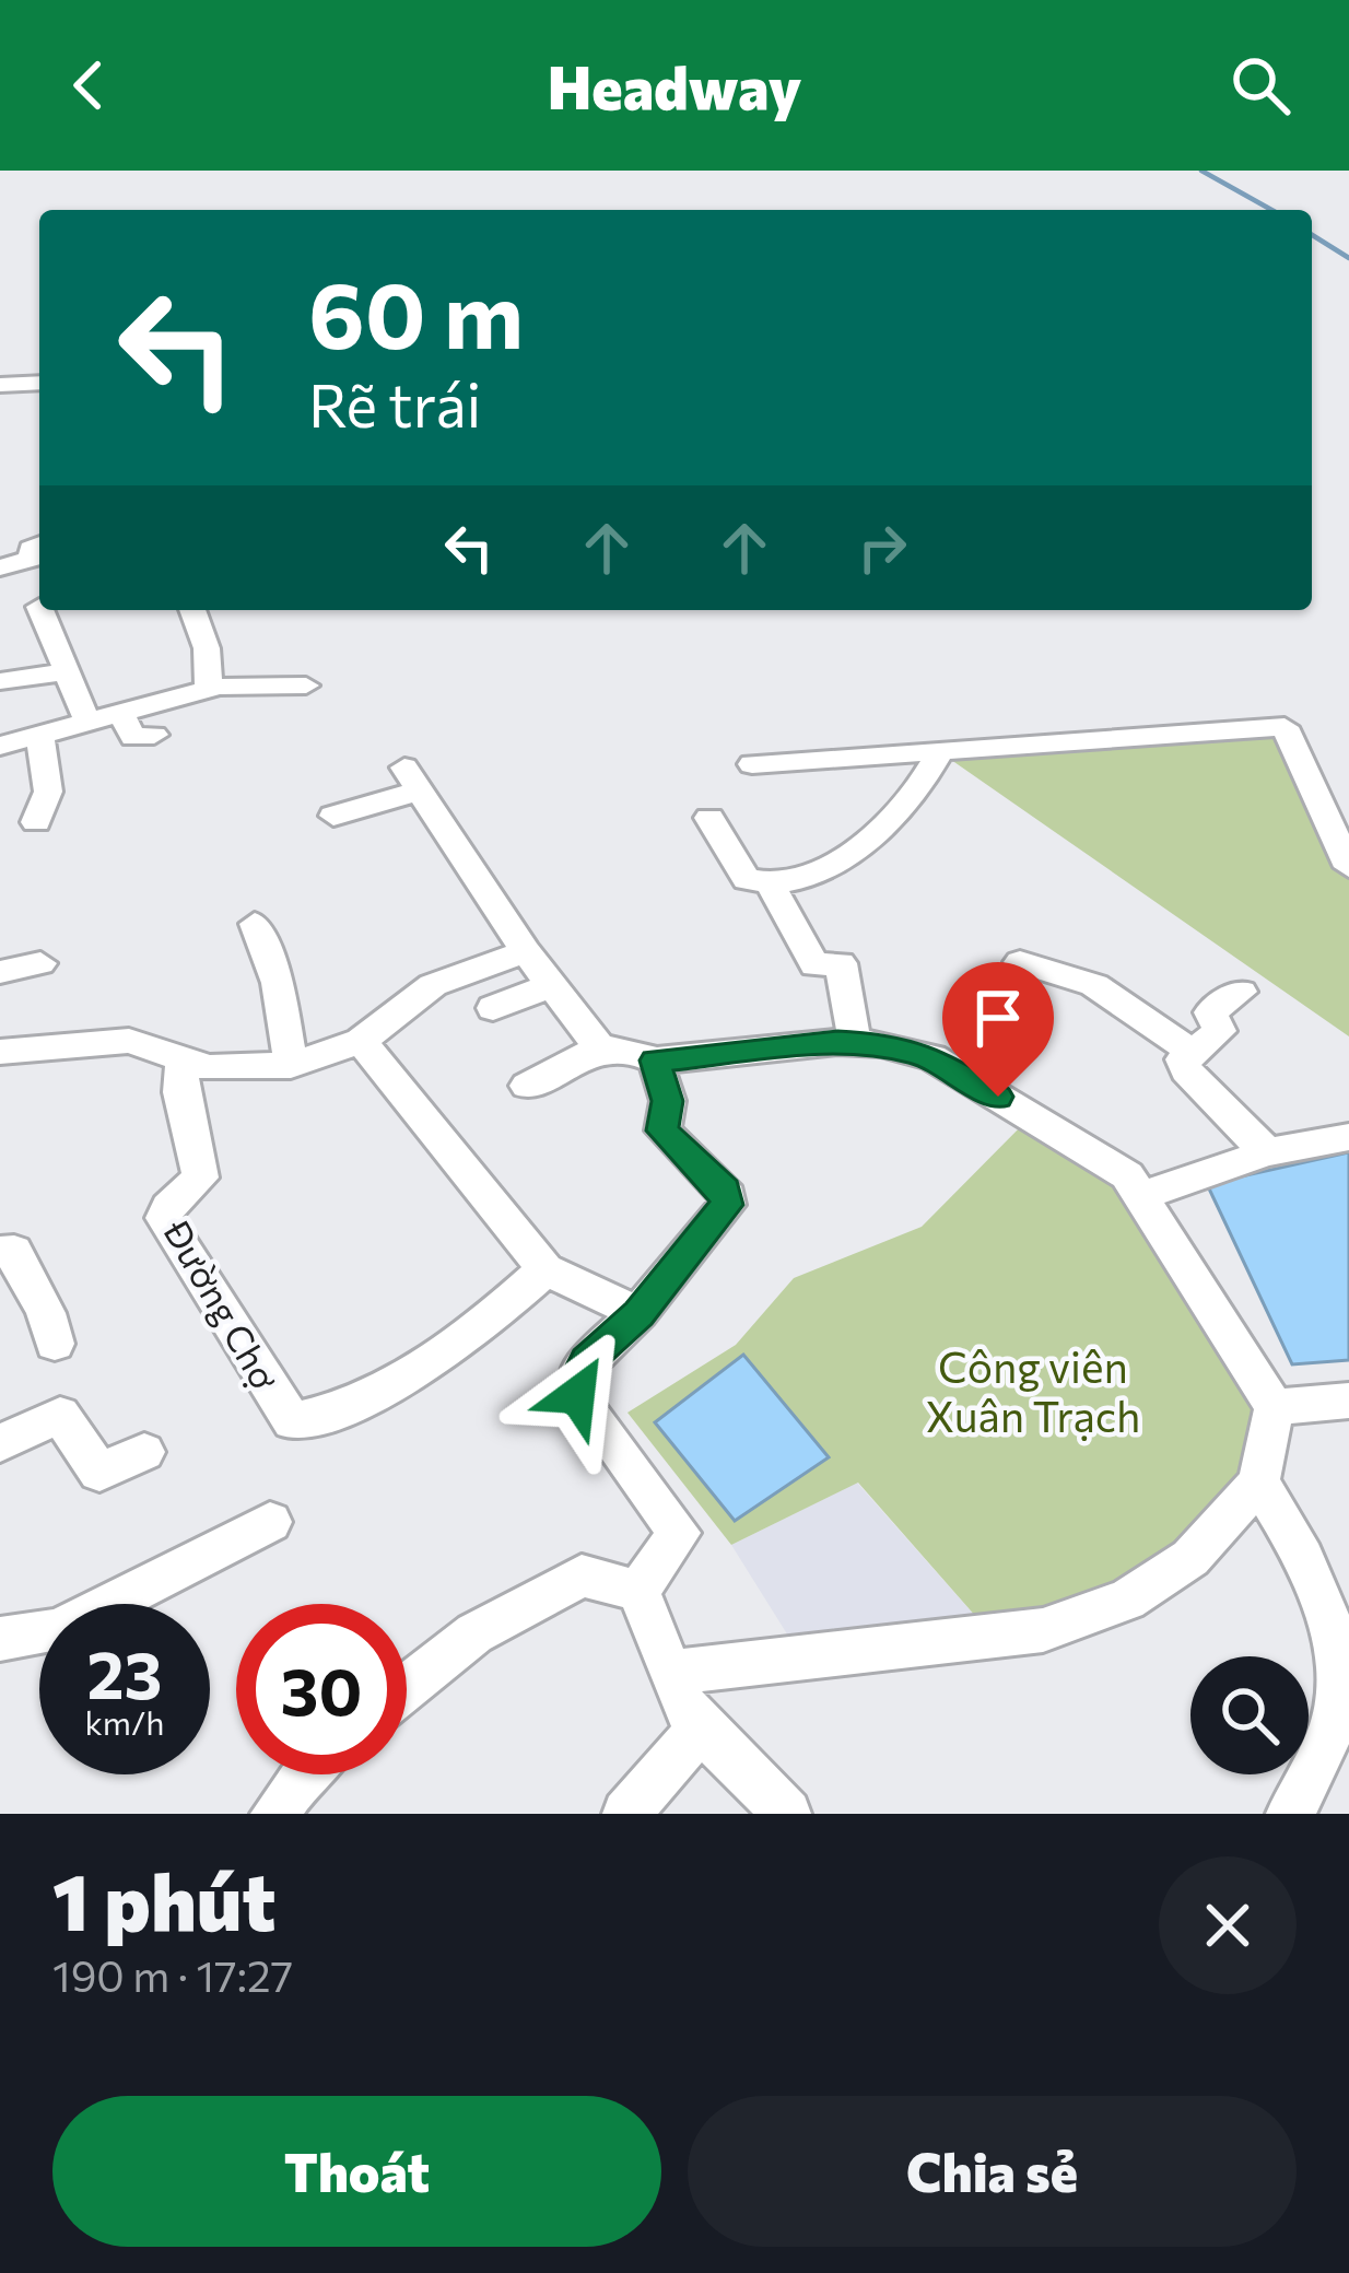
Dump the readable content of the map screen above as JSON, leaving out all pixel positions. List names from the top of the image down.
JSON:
{
  "streets": {
    "street": ["Đường Chợ"]
  },
  "parks": ["Công viên Xuân Trạch"],
  "page": {
    "header": "Headway",
    "turn": ["60 m", "Rẽ trái"],
    "speed": "23 km/h",
    "limit": "30",
    "heading": ["1 phút", "190 m · 17:27"],
    "buttons": ["Thoát", "Chia sẻ"]
  }
}
